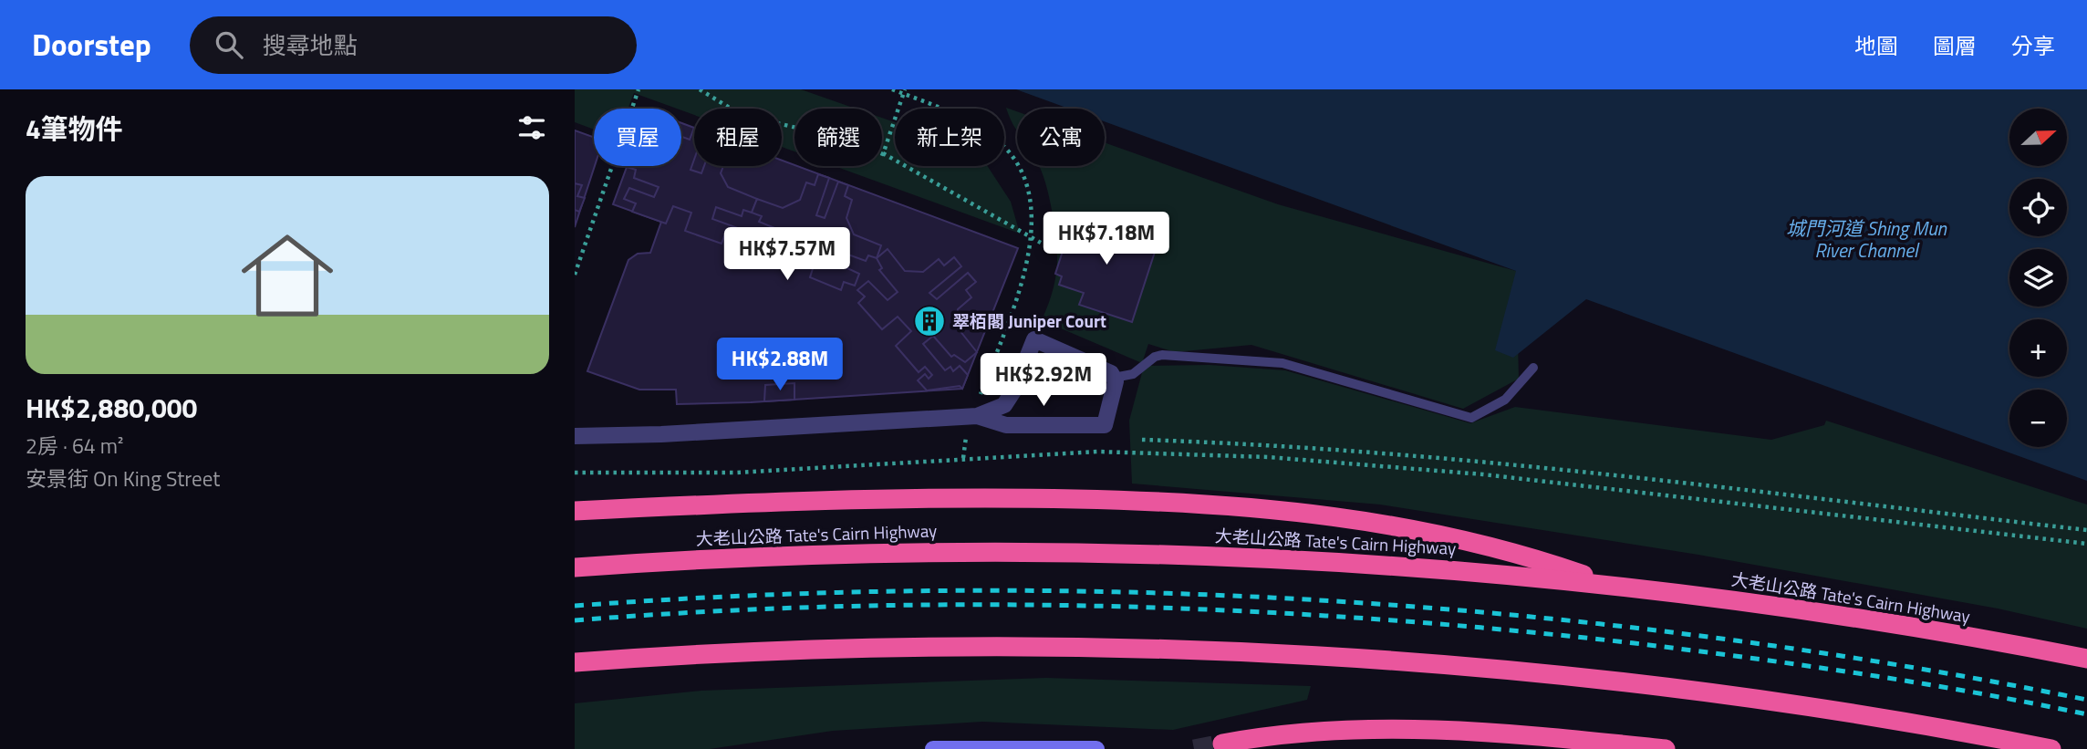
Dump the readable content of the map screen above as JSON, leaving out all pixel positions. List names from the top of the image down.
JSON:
{
  "streets": {
    "highway": ["大老山公路 Tate's Cairn Highway"]
  },
  "water": ["城門河道 Shing Mun River Channel"],
  "places": {
    "building": ["翠栢閣 Juniper Court"]
  },
  "north": "right",
  "page": {
    "header": "Doorstep",
    "search": "搜尋地點",
    "nav": ["地圖", "圖層", "分享"],
    "heading": "4筆物件",
    "map_buttons": ["+", "−"],
    "chip": [
      "買屋",
      "租屋",
      "篩選",
      "新上架",
      "公寓"
    ],
    "list": [
      {
        "name": "HK$2,880,000",
        "note": "2房 · 64 m² · 安景街 On King Street"
      }
    ],
    "price": [
      "HK$7.18M",
      "HK$7.57M",
      "HK$2.88M",
      "HK$2.92M"
    ]
  }
}
